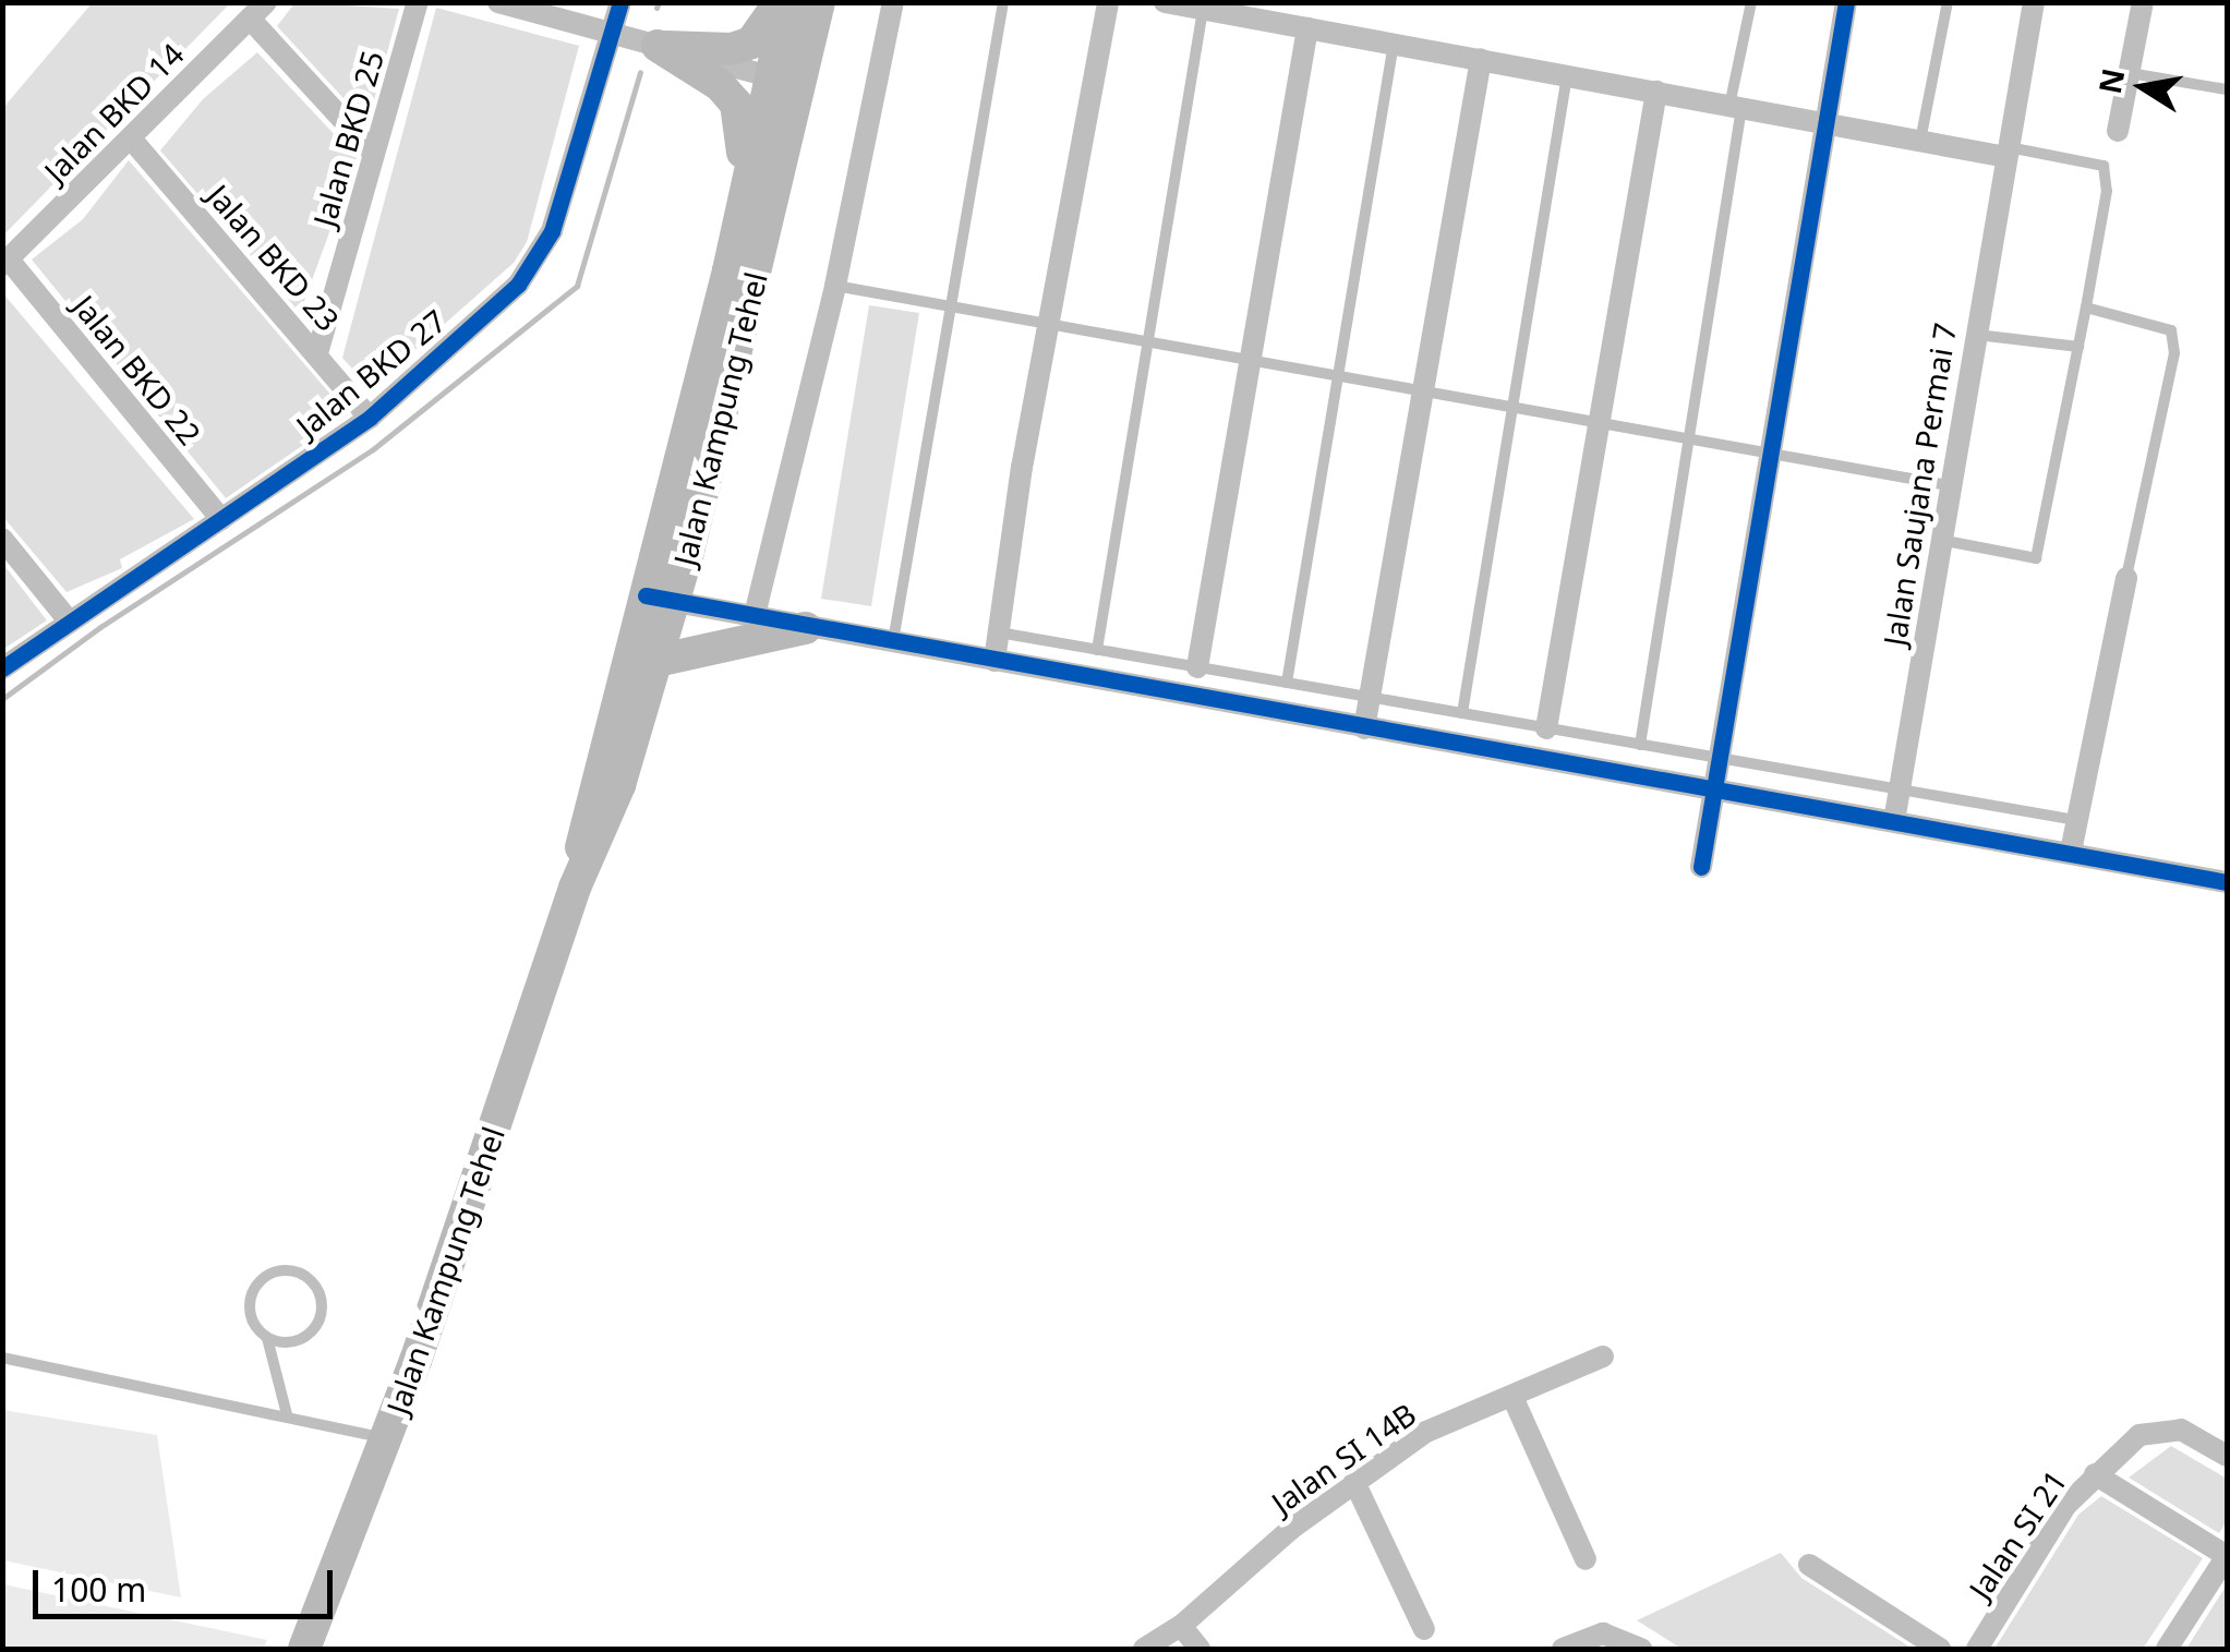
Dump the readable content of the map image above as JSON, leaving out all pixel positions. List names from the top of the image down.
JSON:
{
  "streets": {
    "main road": ["Jalan Kampung Tehel"],
    "street": [
      "Jalan BKD 14",
      "Jalan BKD 25",
      "Jalan BKD 23",
      "Jalan BKD 22",
      "Jalan BKD 27",
      "Jalan Saujana Permai 7",
      "Jalan SI 14B",
      "Jalan SI 21"
    ]
  },
  "crossings": [
    ["Jalan BKD 14", "Jalan BKD 23"],
    ["Jalan BKD 14", "Jalan BKD 22"],
    ["Jalan BKD 25", "Jalan BKD 23"],
    ["Jalan BKD 23", "Jalan BKD 27"],
    ["Jalan BKD 22", "Jalan BKD 27"]
  ],
  "scale_bar": "100 m",
  "north": "left"
}
